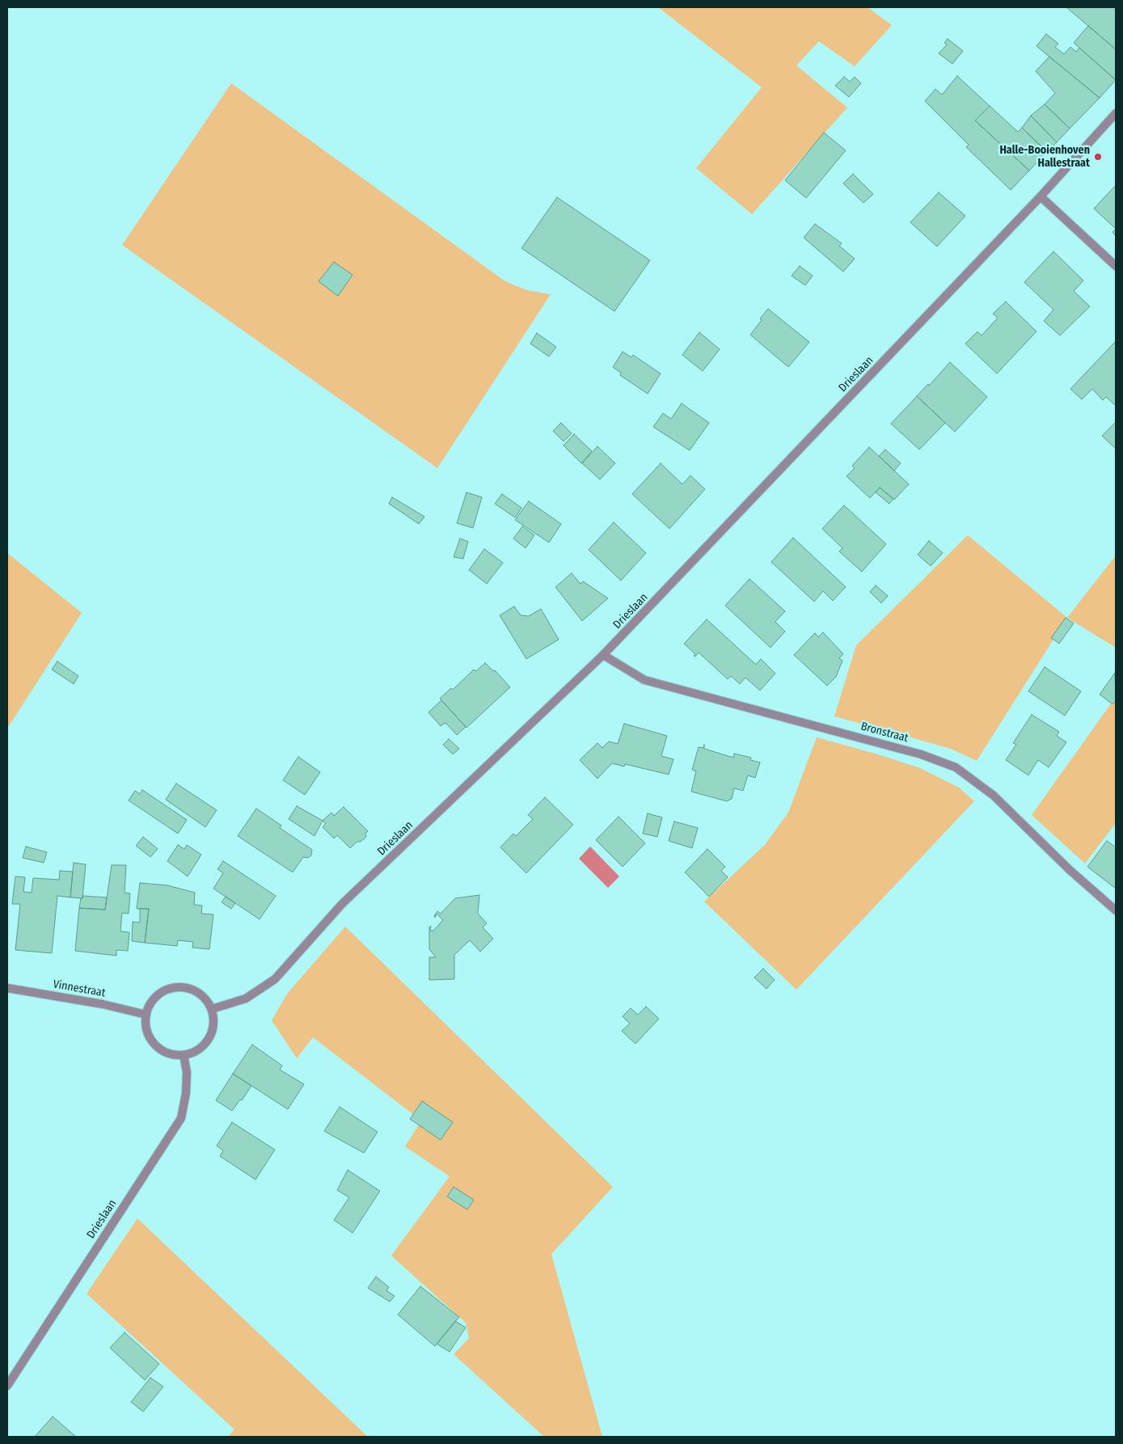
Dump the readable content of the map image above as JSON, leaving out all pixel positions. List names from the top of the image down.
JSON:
{
  "streets": {
    "street": ["Drieslaan", "Bronstraat", "Vinnestraat"]
  },
  "crossings": [
    ["Drieslaan", "Bronstraat"],
    ["Drieslaan", "Vinnestraat"]
  ],
  "places": ["Halle-Booienhoven Hallestraat"]
}
